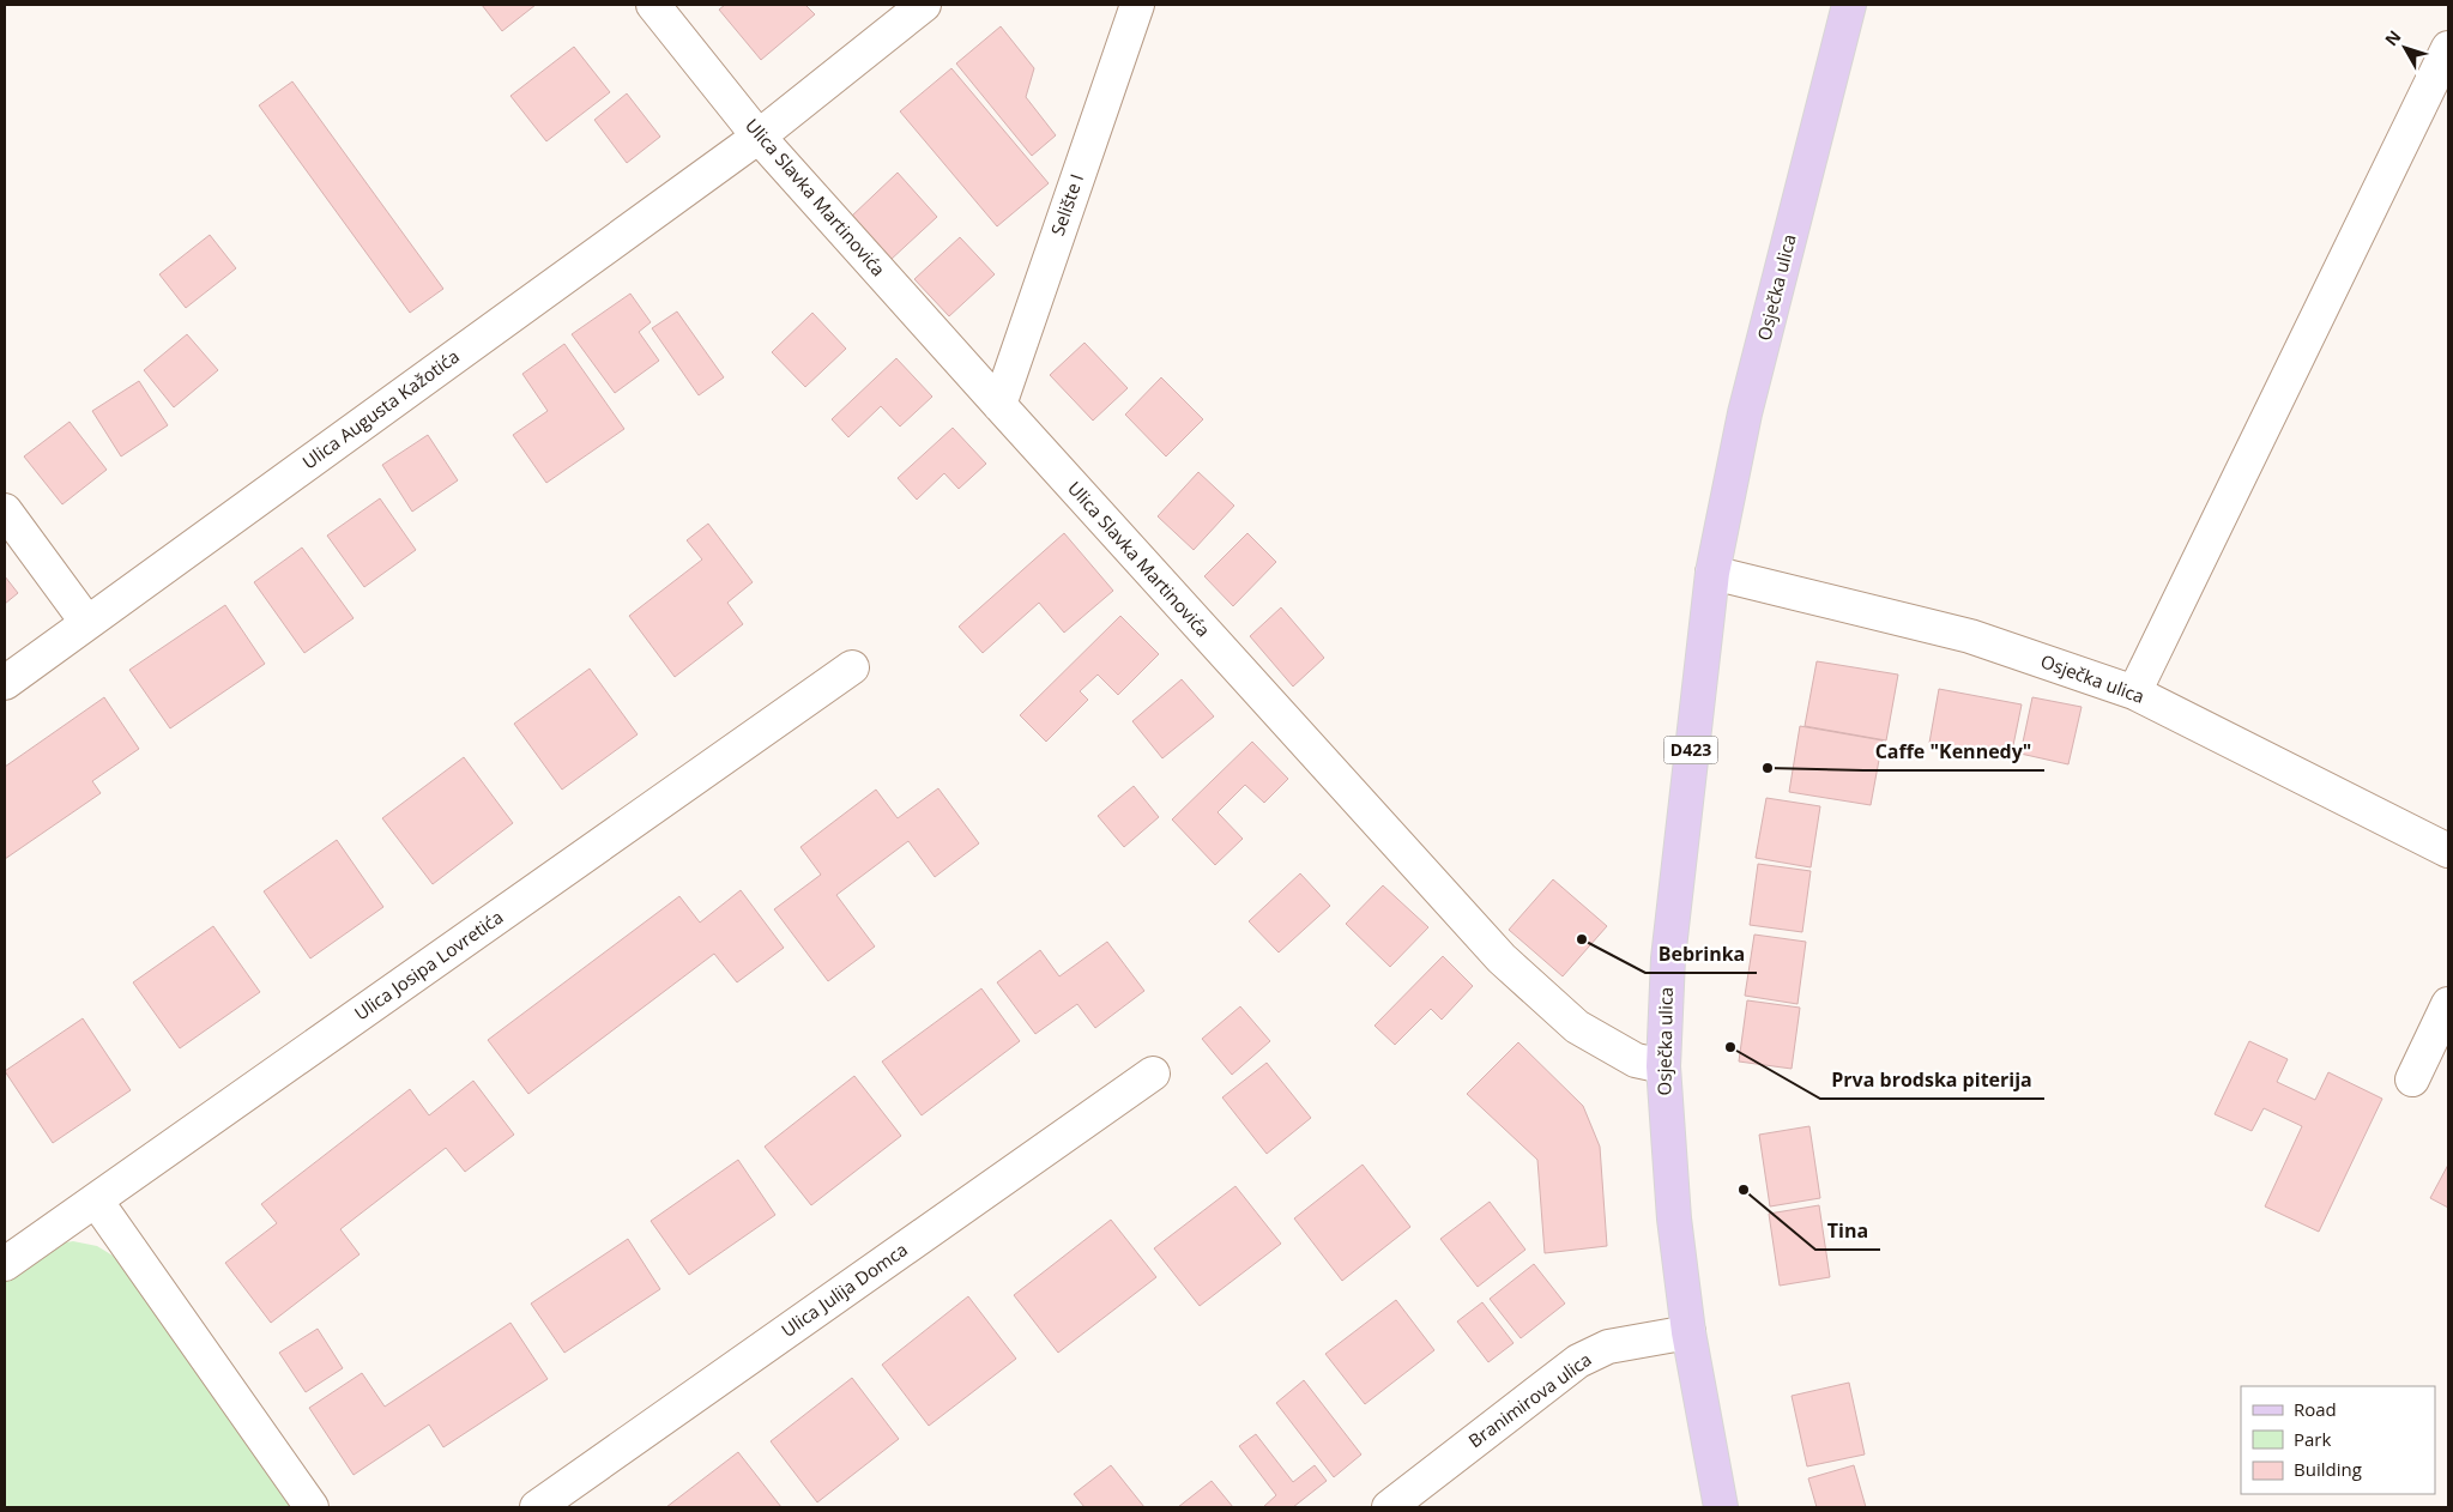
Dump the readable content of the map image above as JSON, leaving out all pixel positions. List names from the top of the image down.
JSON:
{
  "streets": {
    "main road": ["Osječka ulica", "D423"],
    "street": [
      "Ulica Slavka Martinovića",
      "Selište I",
      "Ulica Augusta Kažotića",
      "Ulica Josipa Lovretića",
      "Ulica Julija Domca",
      "Branimirova ulica"
    ]
  },
  "crossings": [
    ["Ulica Slavka Martinovića", "Selište I"],
    ["Ulica Slavka Martinovića", "Osječka ulica"],
    ["Ulica Slavka Martinovića", "Ulica Augusta Kažotića"],
    ["Osječka ulica", "Branimirova ulica"]
  ],
  "places": [
    "Caffe \"Kennedy\"",
    "Bebrinka",
    "Prva brodska piterija",
    "Tina"
  ],
  "legend": ["Road", "Park", "Building"],
  "north": "top left"
}
